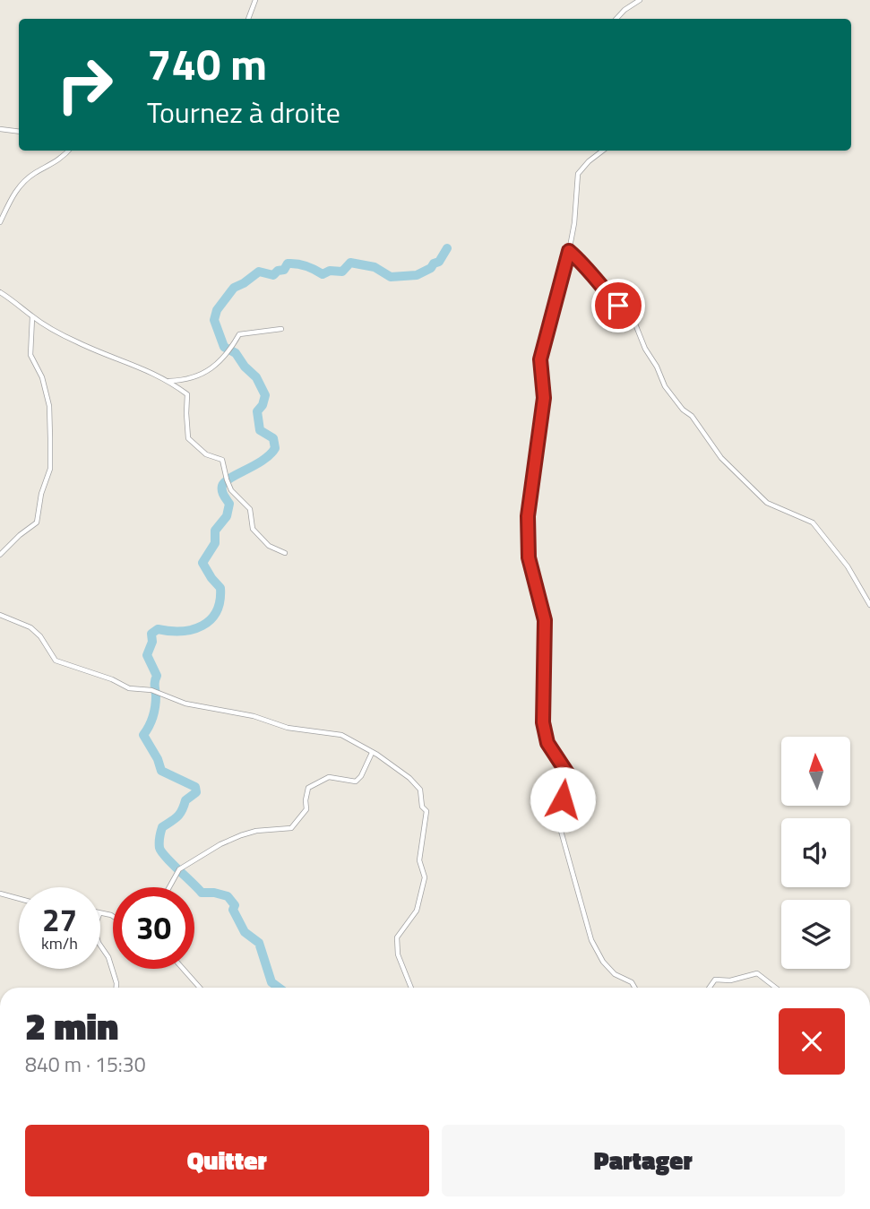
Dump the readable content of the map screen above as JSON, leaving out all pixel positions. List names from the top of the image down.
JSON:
{
  "north": "top",
  "page": {
    "turn": ["740 m", "Tournez à droite"],
    "speed": "27 km/h",
    "limit": "30",
    "heading": ["2 min", "840 m · 15:30"],
    "buttons": ["Quitter", "Partager"]
  }
}
